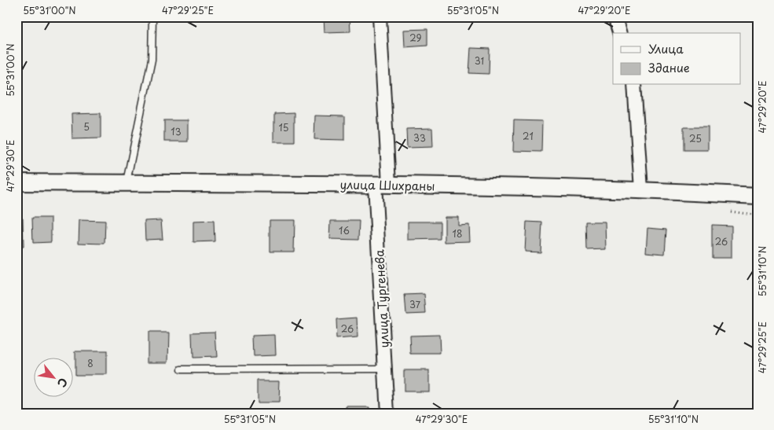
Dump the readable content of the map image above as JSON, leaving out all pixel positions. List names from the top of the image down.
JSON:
{
  "streets": {
    "street": ["улица Шихраны", "улица Тургенева"]
  },
  "crossings": [
    ["улица Шихраны", "улица Тургенева"]
  ],
  "house_numbers": [
    "29",
    "31",
    "5",
    "15",
    "13",
    "21",
    "33",
    "25",
    "16",
    "18",
    "26",
    "37",
    "26",
    "8"
  ],
  "legend": ["Улица", "Здание"],
  "north": "bottom right",
  "coordinates": [
    "55°31'00\"N",
    "47°29'25\"E",
    "55°31'05\"N",
    "47°29'20\"E",
    "47°29'30\"E",
    "55°31'10\"N"
  ]
}
